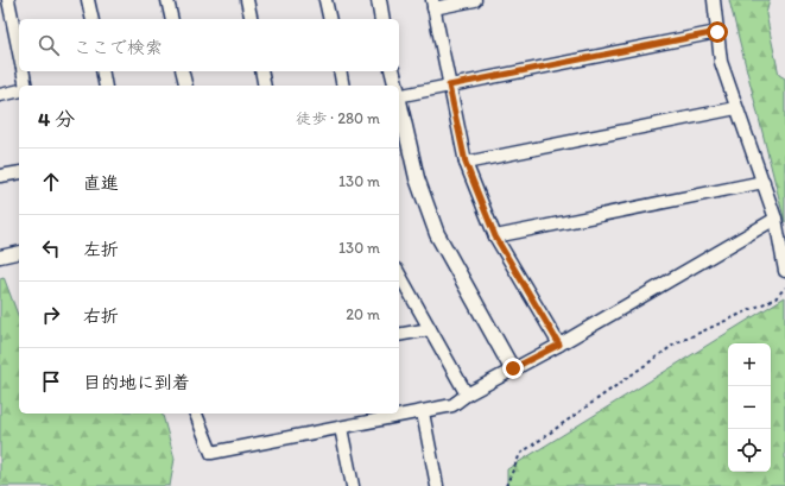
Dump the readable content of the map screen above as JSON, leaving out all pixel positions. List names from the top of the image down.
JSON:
{
  "page": {
    "search": "ここで検索",
    "heading": ["4 分", "徒歩 · 280 m"],
    "list": [
      ["直進", "130 m"],
      ["左折", "130 m"],
      ["右折", "20 m"],
      "目的地に到着"
    ],
    "map_buttons": ["+", "−"]
  }
}
